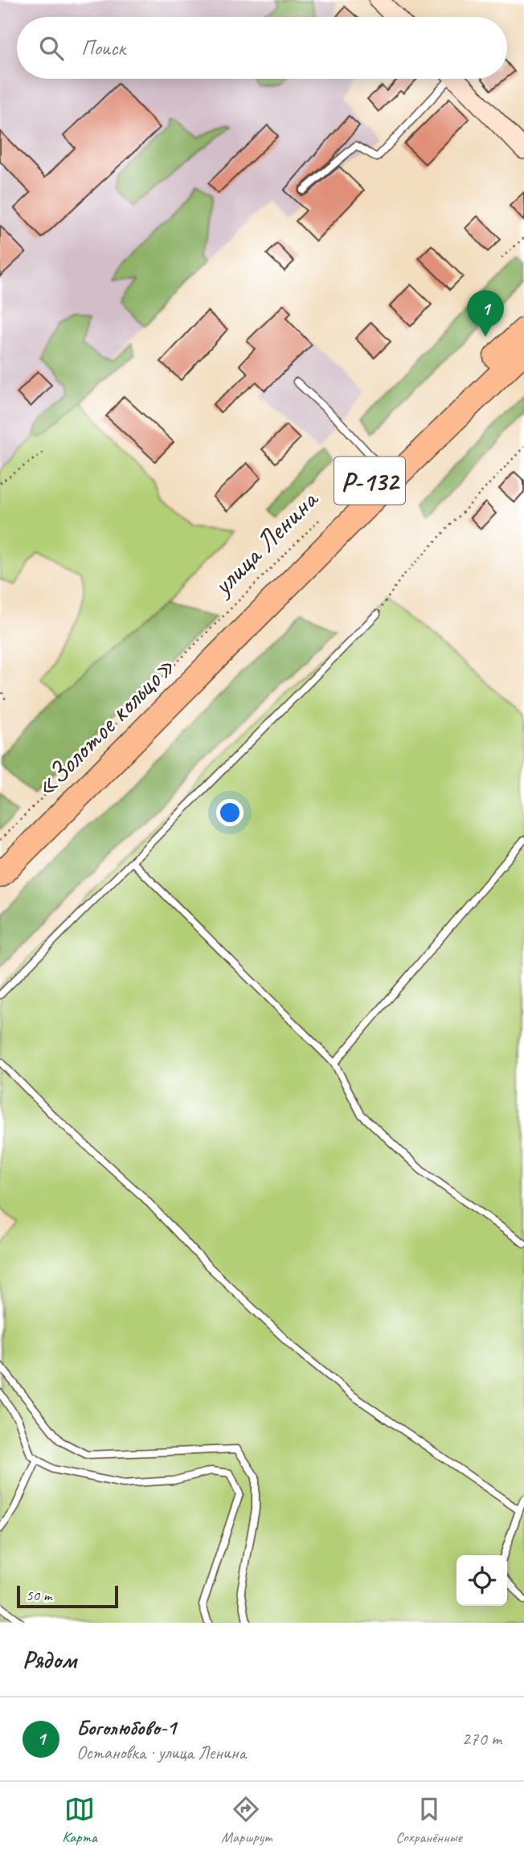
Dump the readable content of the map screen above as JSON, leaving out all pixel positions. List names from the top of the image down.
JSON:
{
  "streets": {
    "highway": ["Р-132", "улица Ленина", "«Золотое кольцо»"]
  },
  "crossings": [
    ["улица Ленина", "«Золотое кольцо»"]
  ],
  "scale_bar": "50 m",
  "page": {
    "search": "Поиск",
    "pins": "1",
    "scale": "50 m",
    "heading": "Рядом",
    "list": [
      {
        "mark": "1",
        "name": "Боголюбово-1",
        "note": "Остановка · улица Ленина",
        "value": "270 m"
      }
    ],
    "nav": ["Карта", "Маршрут", "Сохранённые"]
  }
}
